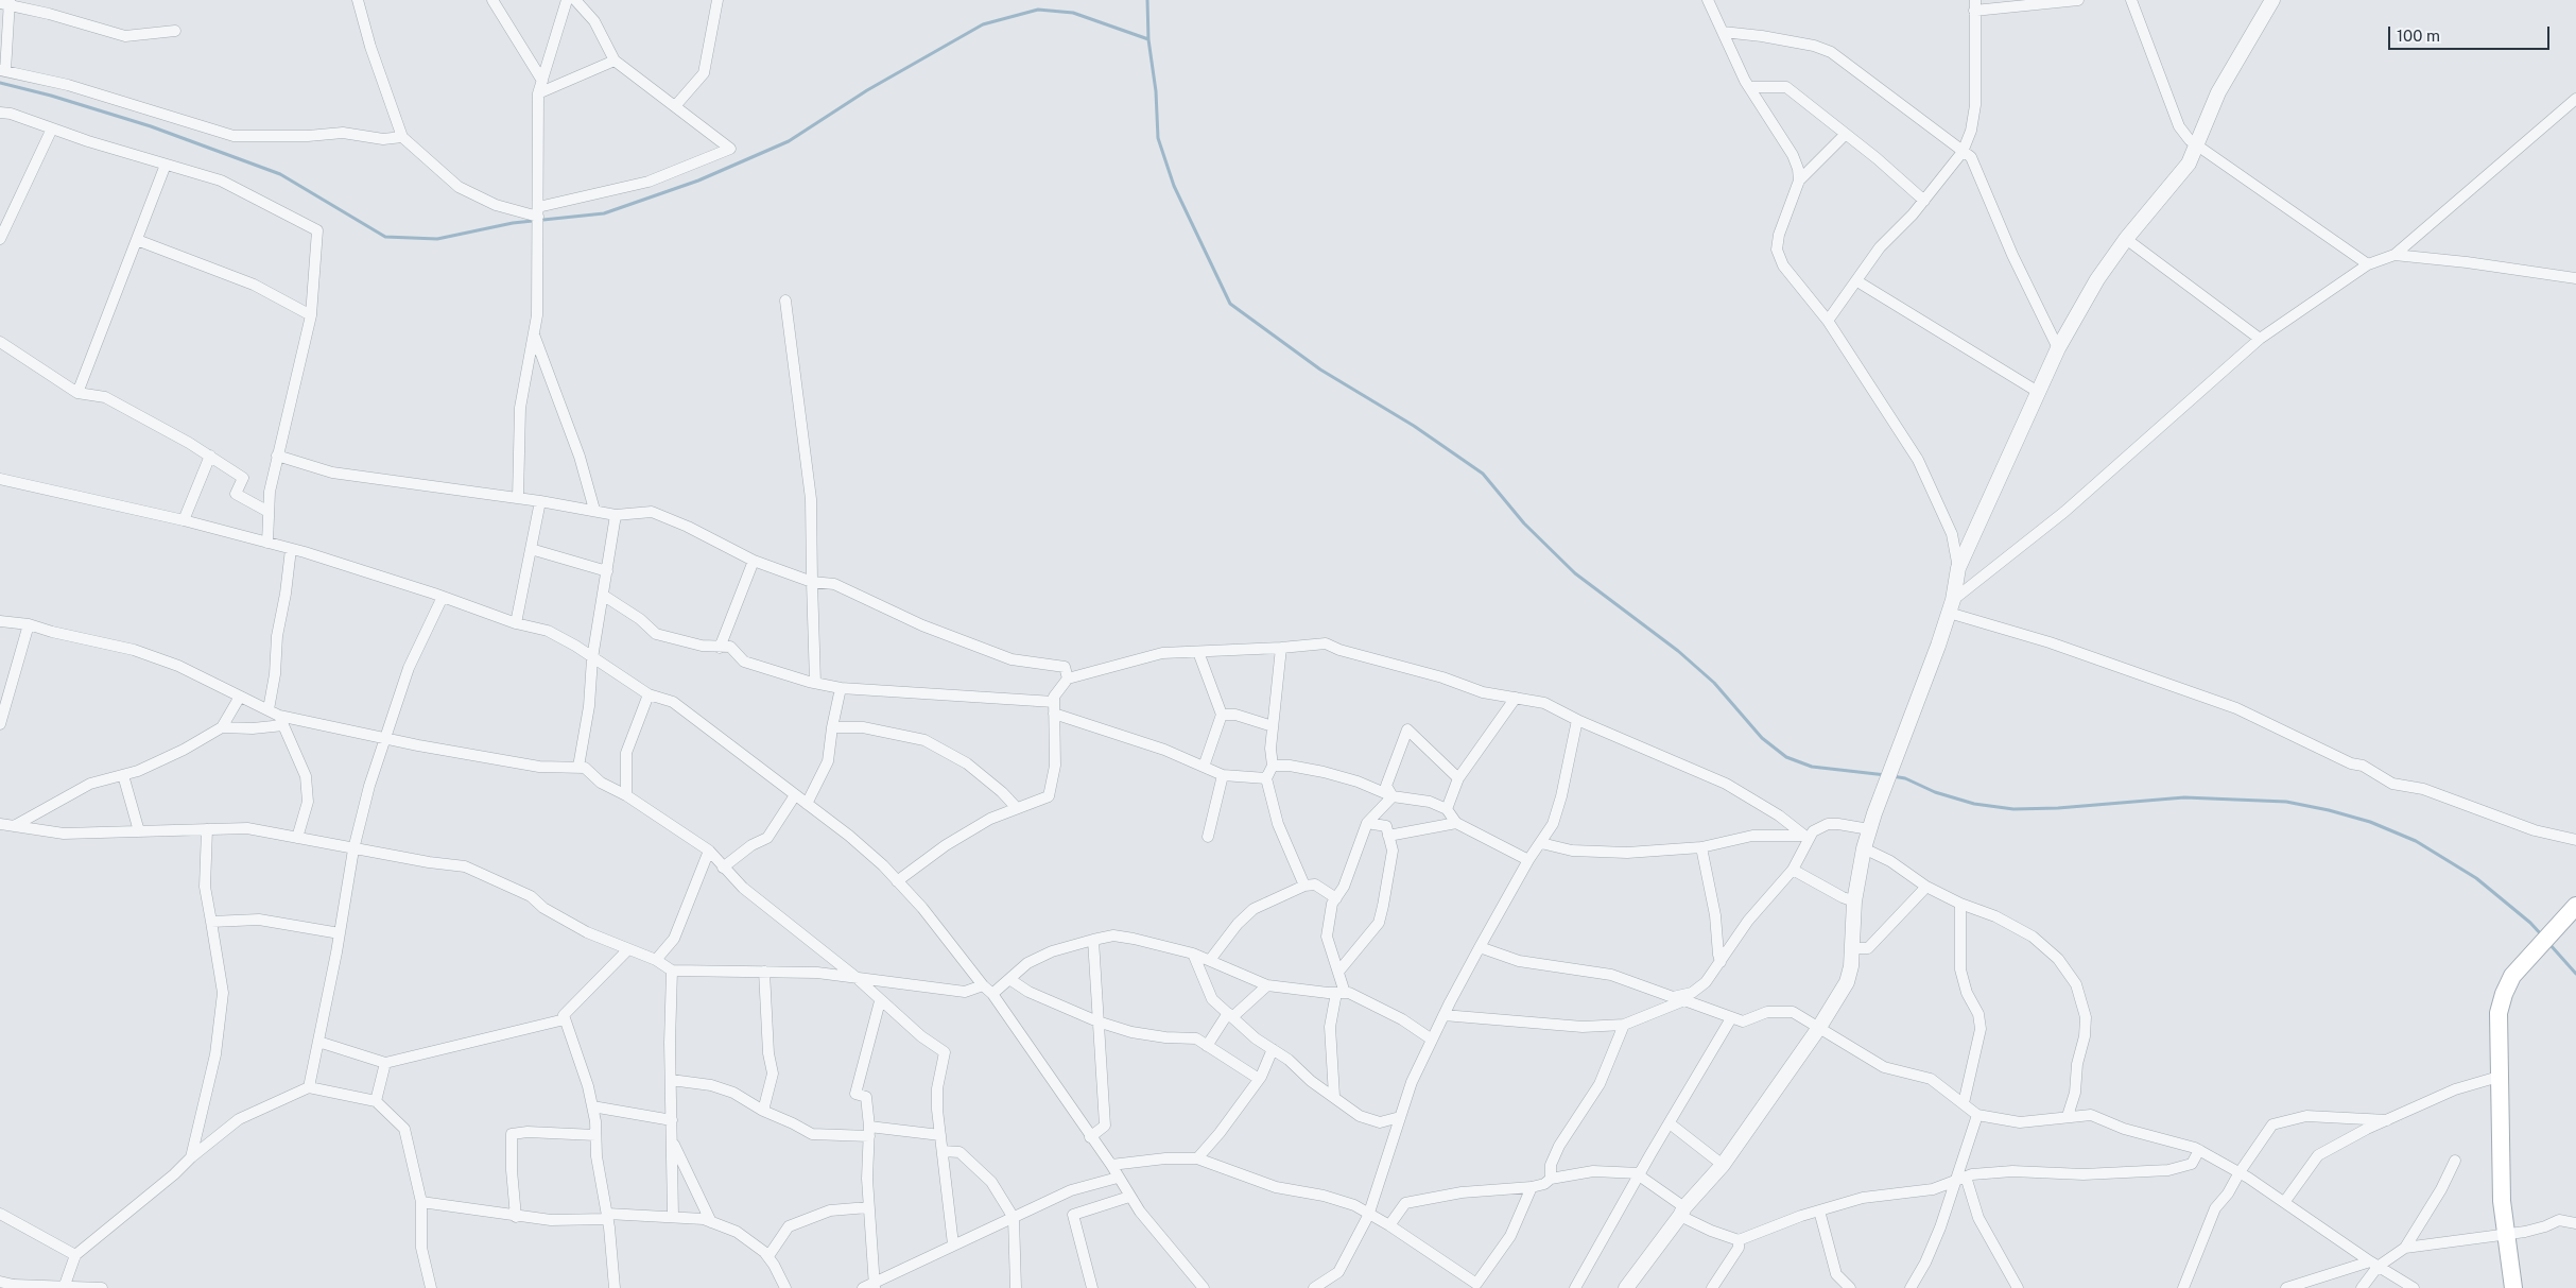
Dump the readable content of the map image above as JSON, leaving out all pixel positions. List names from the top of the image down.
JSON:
{
  "scale_bar": "100 m"
}
